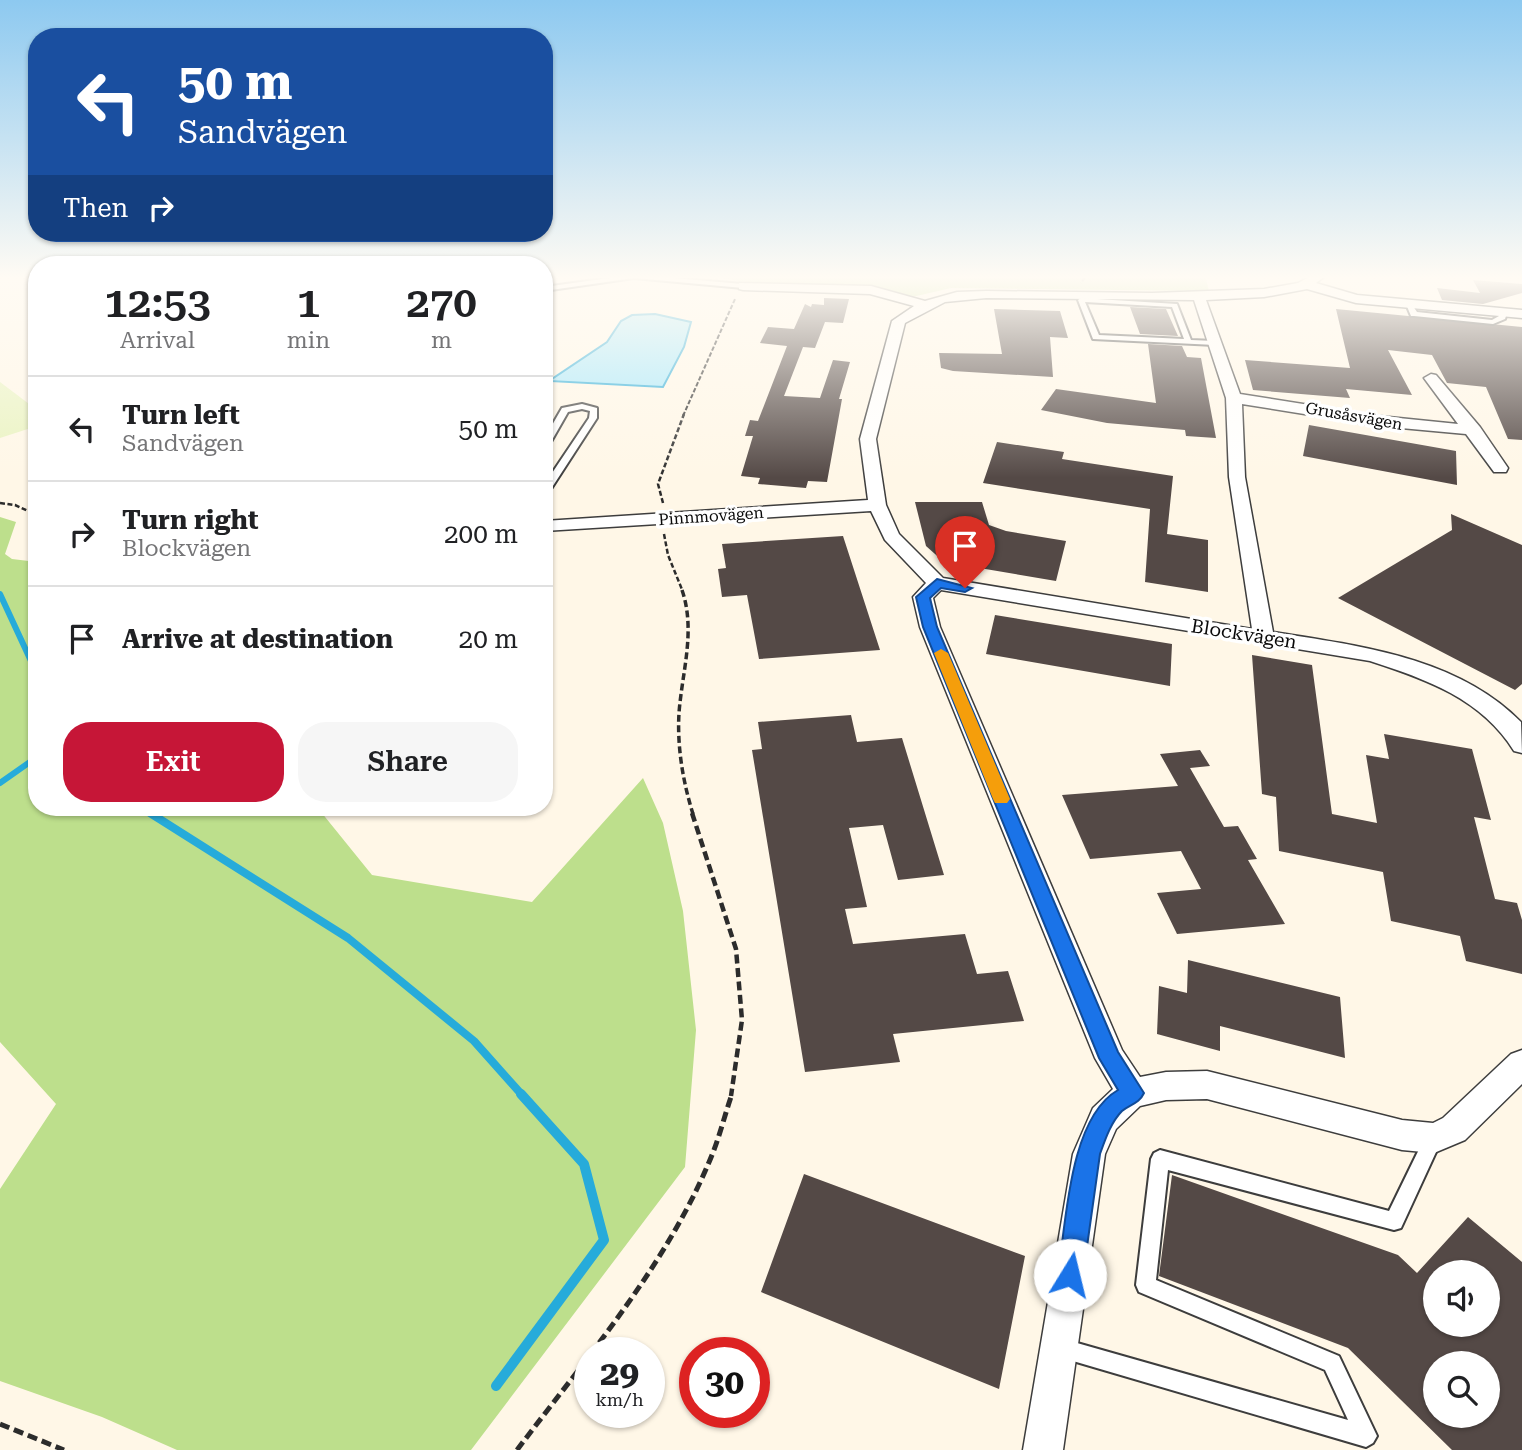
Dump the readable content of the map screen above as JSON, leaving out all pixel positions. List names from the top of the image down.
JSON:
{
  "streets": {
    "street": ["Grusåsvägen", "Pinnmovägen", "Blockvägen"]
  },
  "page": {
    "turn": ["50 m", "Sandvägen"],
    "then": "Then",
    "eta": [
      "12:53",
      "Arrival",
      "1",
      "min",
      "270",
      "m"
    ],
    "list": [
      {
        "name": "Turn left",
        "note": "Sandvägen",
        "value": "50 m"
      },
      {
        "name": "Turn right",
        "note": "Blockvägen",
        "value": "200 m"
      },
      {
        "name": "Arrive at destination",
        "value": "20 m"
      }
    ],
    "buttons": ["Exit", "Share"],
    "speed": "29 km/h",
    "limit": "30"
  }
}
